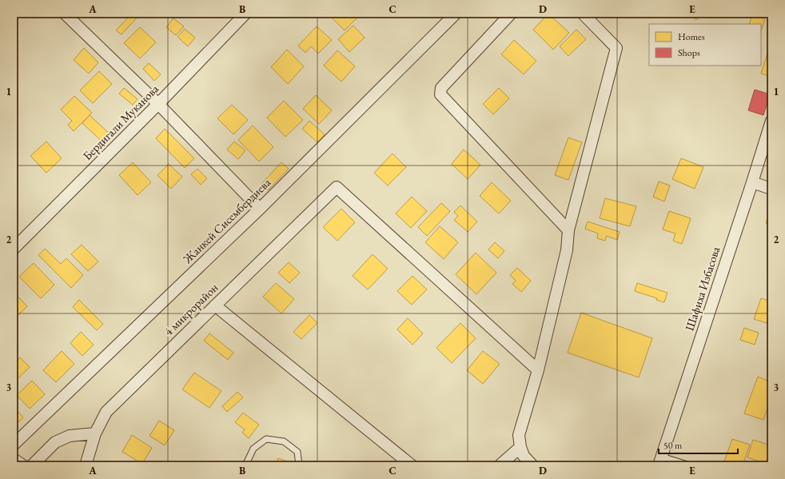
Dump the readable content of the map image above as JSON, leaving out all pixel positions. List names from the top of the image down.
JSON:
{
  "streets": {
    "street": [
      "Бердигали Муканова",
      "Жанкей Сисембердиева",
      "Шафиха Избасова",
      "4 микрорайон"
    ]
  },
  "legend": ["Homes", "Shops"],
  "scale_bar": "50 m",
  "grid": {
    "columns": [
      "A",
      "B",
      "C",
      "D",
      "E"
    ],
    "rows": ["1", "2", "3"]
  }
}
